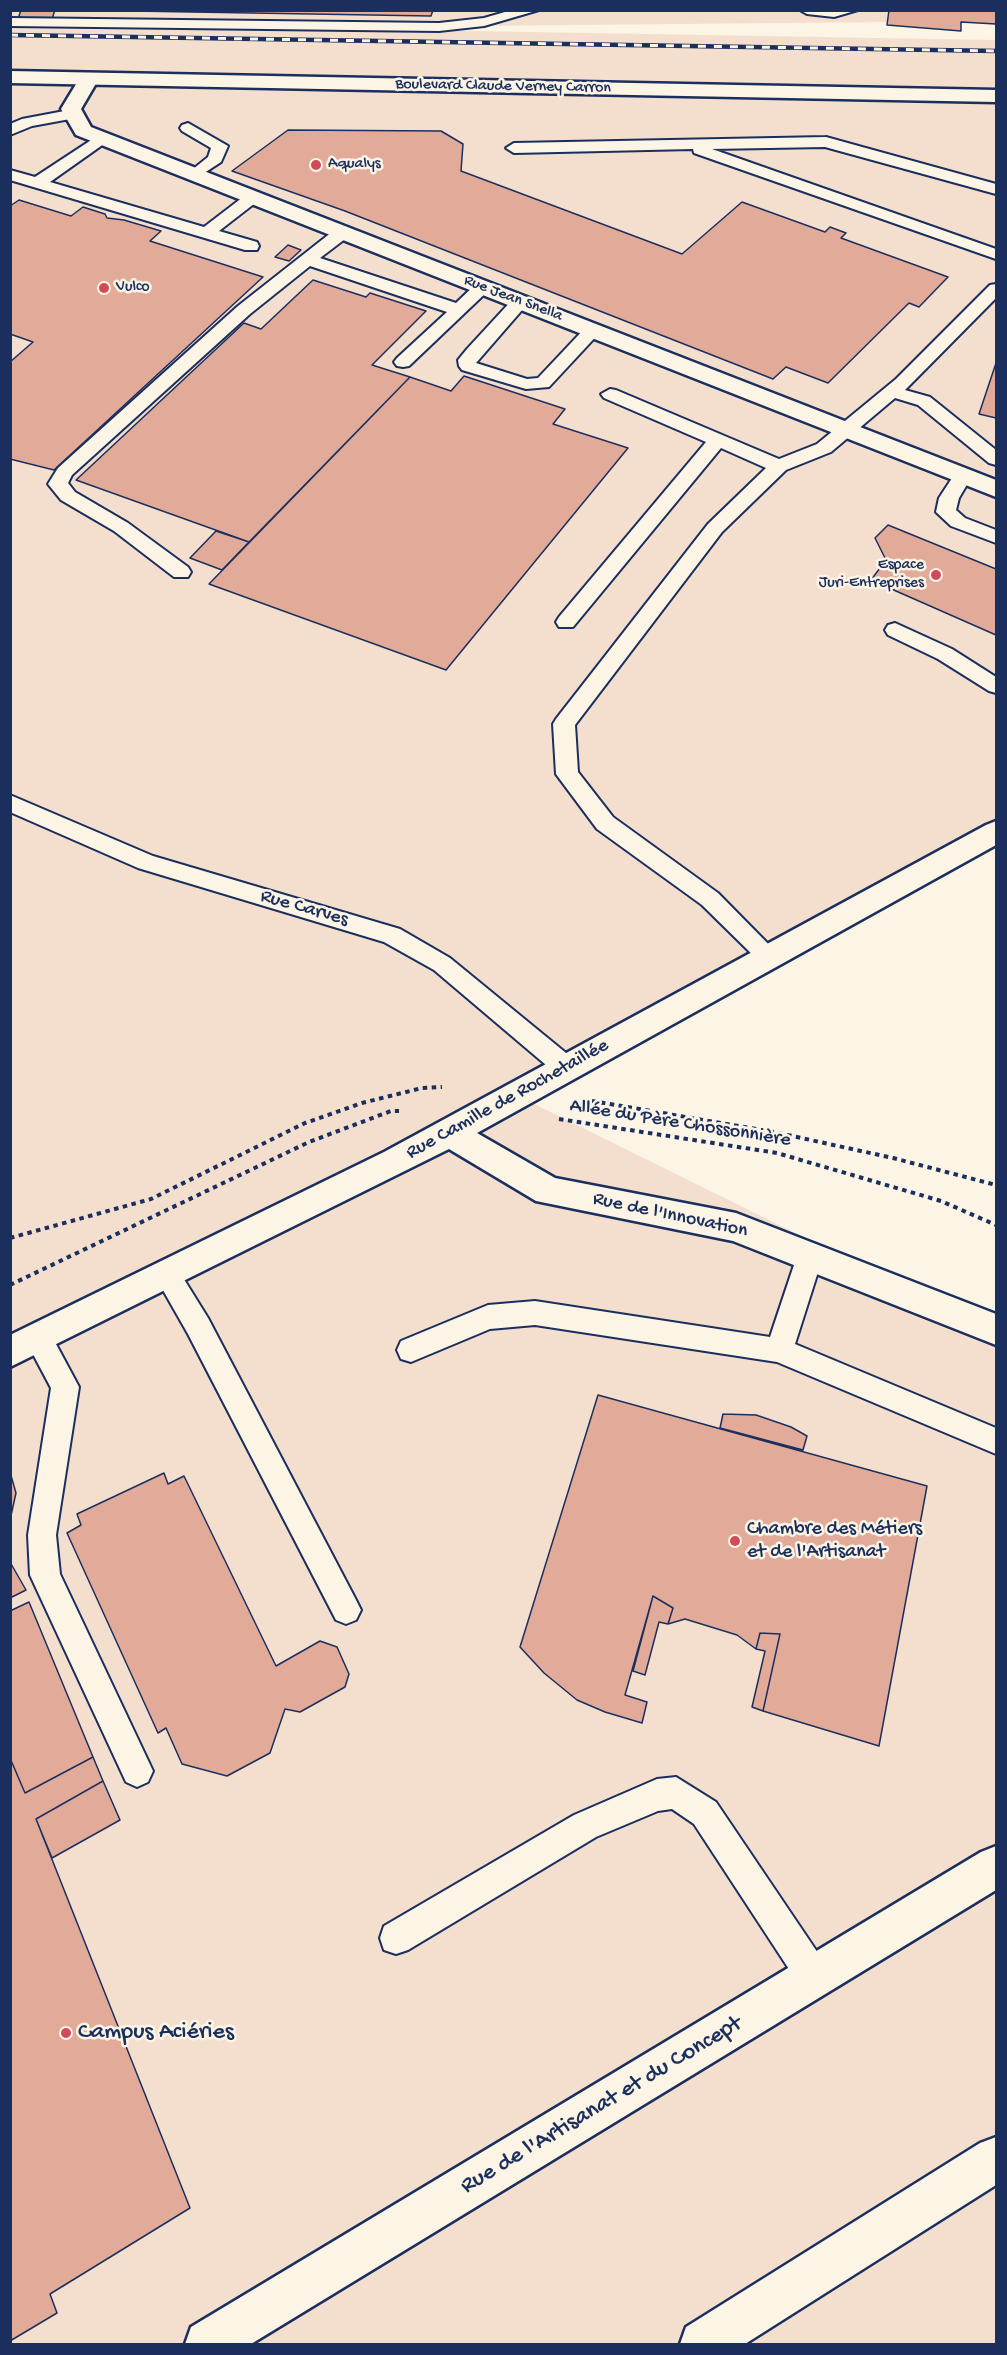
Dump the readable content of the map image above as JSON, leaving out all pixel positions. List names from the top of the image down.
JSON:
{
  "streets": {
    "street": [
      "Boulevard Claude Verney Carron",
      "Rue Jean Snella",
      "Rue Camille de Rochetaillée",
      "Rue de l'Innovation",
      "Rue de l'Artisanat et du Concept"
    ],
    "lane": ["Rue Carves"],
    "path": ["Allée du Père Chossonnière"]
  },
  "crossings": [
    ["Rue Carves", "Rue Camille de Rochetaillée"],
    ["Rue Camille de Rochetaillée", "Allée du Père Chossonnière"],
    ["Rue Camille de Rochetaillée", "Rue de l'Innovation"]
  ],
  "places": [
    "Aqualys",
    "Vulco",
    "Espace Juri-Entreprises",
    "Chambre des Métiers et de l'Artisanat",
    "Campus Aciéries"
  ]
}
